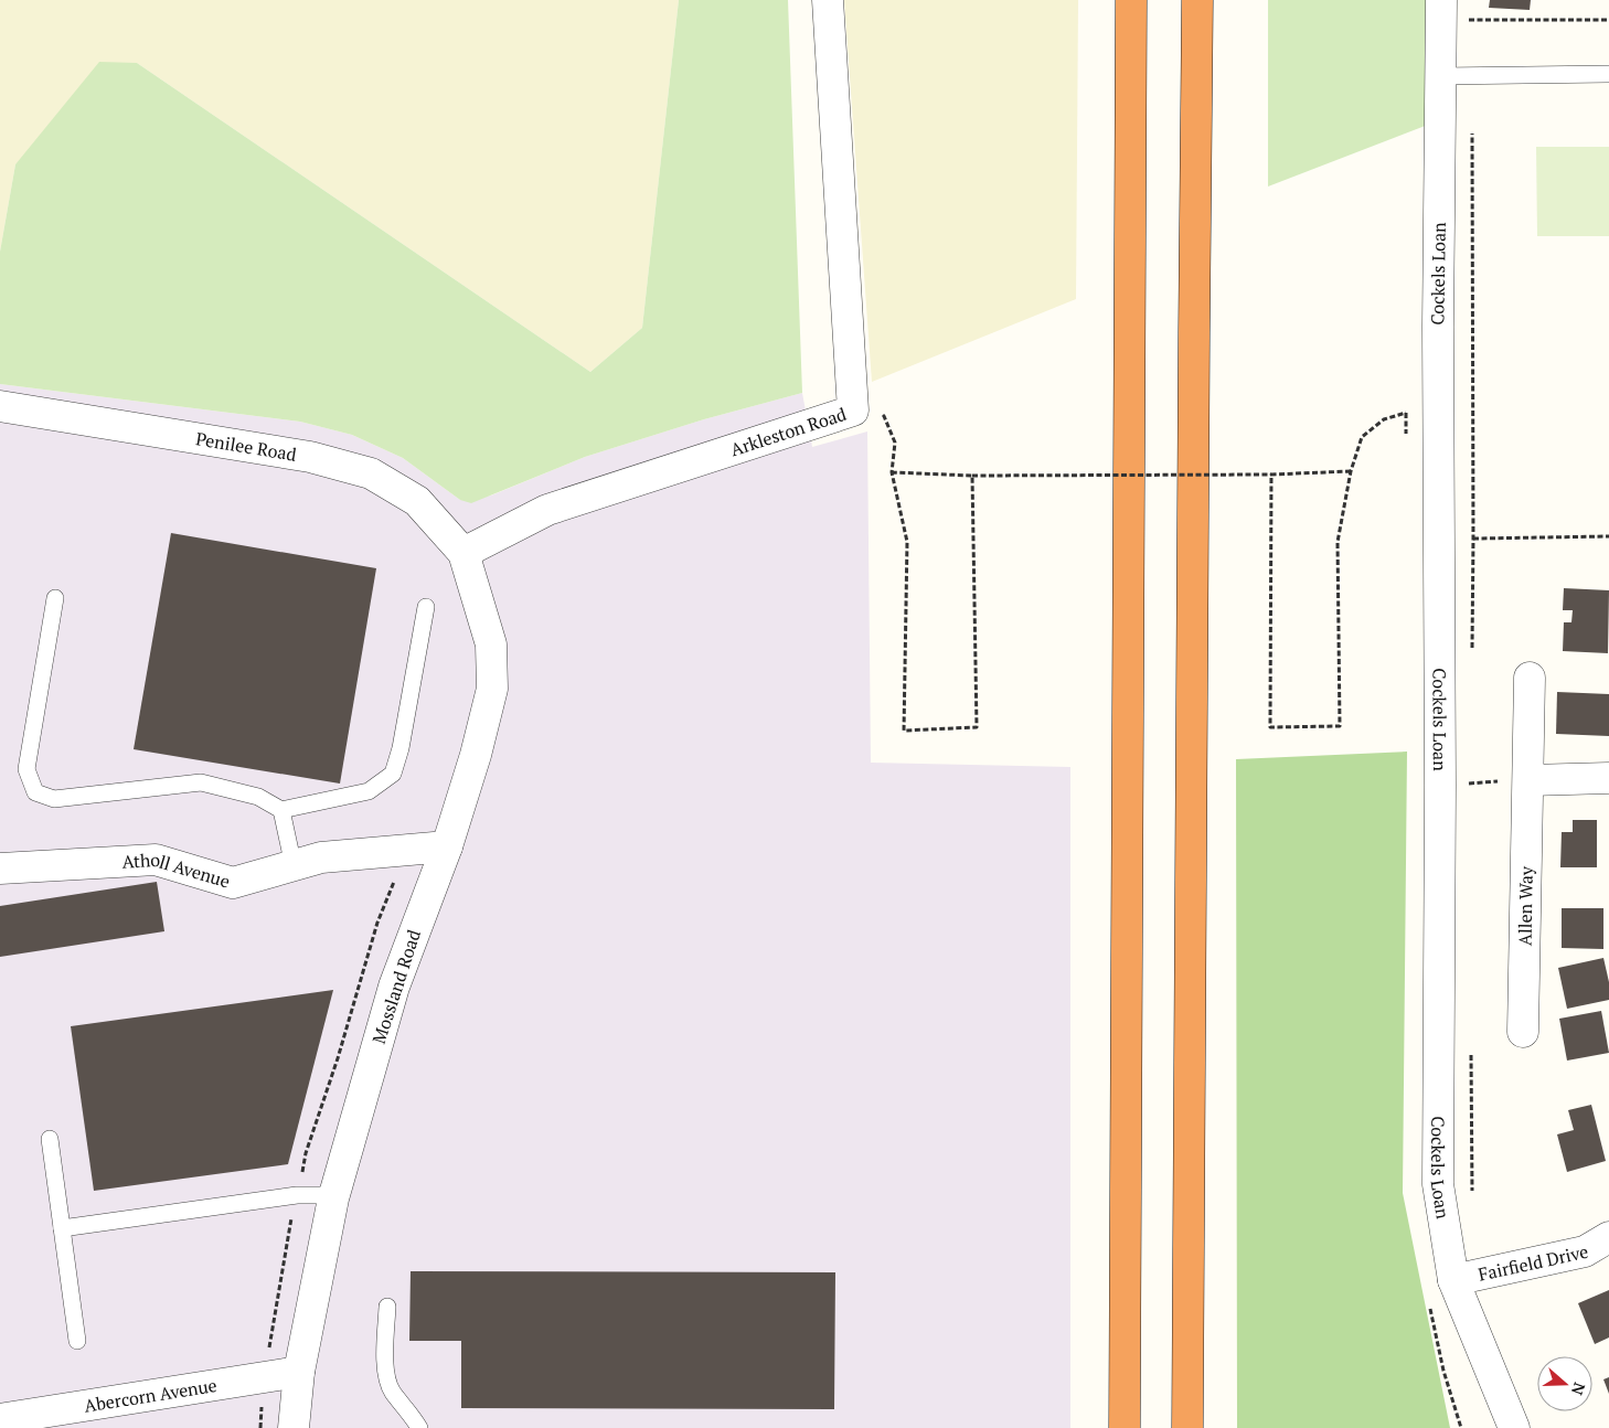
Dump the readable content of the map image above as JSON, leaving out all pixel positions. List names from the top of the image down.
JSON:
{
  "streets": {
    "street": [
      "Cockels Loan",
      "Arkleston Road",
      "Penilee Road",
      "Atholl Avenue",
      "Allen Way",
      "Mossland Road",
      "Fairfield Drive",
      "Abercorn Avenue"
    ]
  },
  "crossings": [
    ["Cockels Loan", "Fairfield Drive"],
    ["Arkleston Road", "Penilee Road"],
    ["Arkleston Road", "Mossland Road"],
    ["Penilee Road", "Mossland Road"],
    ["Atholl Avenue", "Mossland Road"],
    ["Mossland Road", "Abercorn Avenue"]
  ],
  "north": "right"
}
